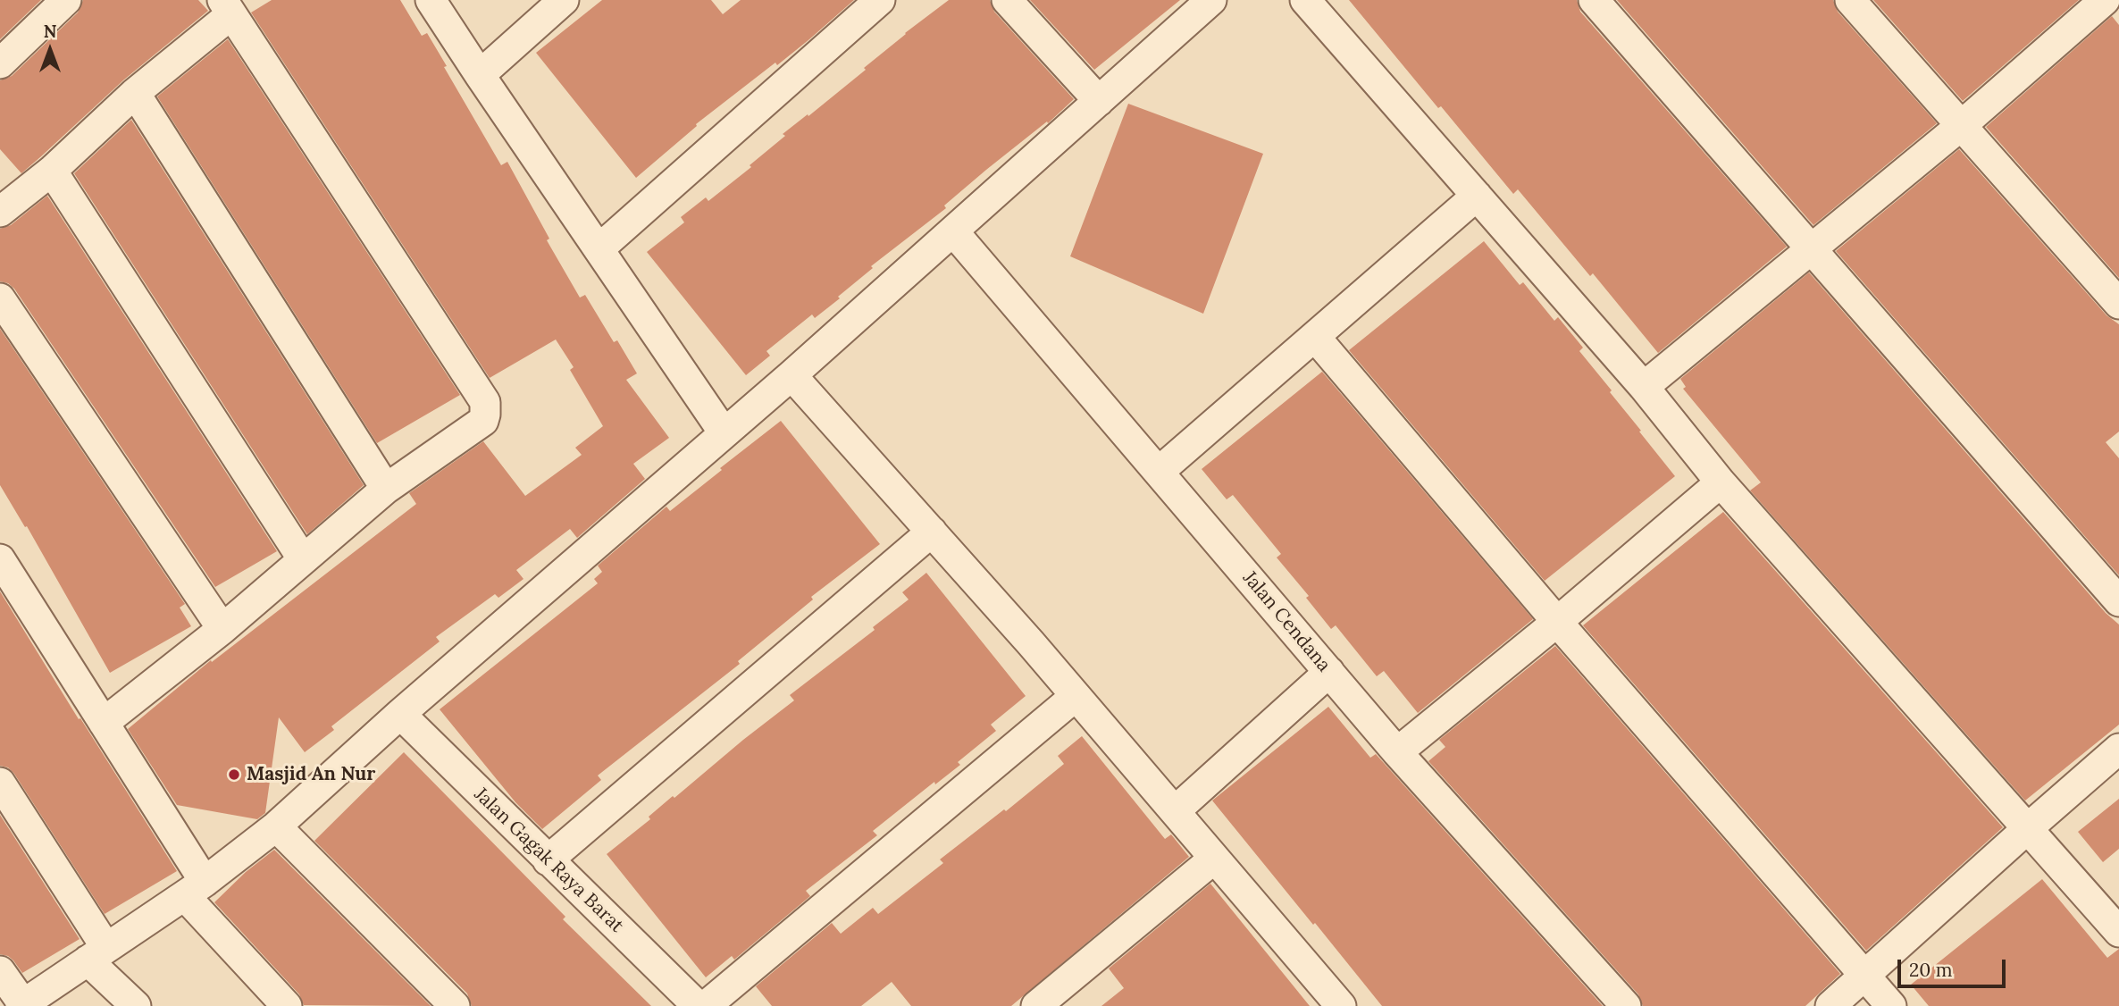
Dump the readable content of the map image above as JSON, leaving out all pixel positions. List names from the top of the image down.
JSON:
{
  "streets": {
    "street": ["Jalan Cendana", "Jalan Gagak Raya Barat"]
  },
  "places": ["Masjid An Nur"],
  "scale_bar": "20 m",
  "north": "top"
}
